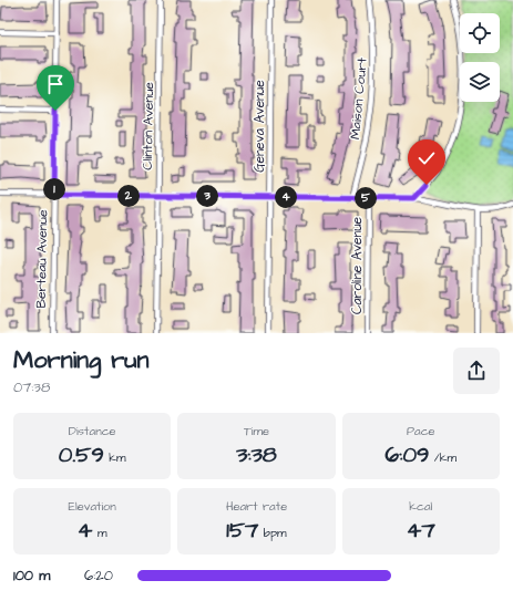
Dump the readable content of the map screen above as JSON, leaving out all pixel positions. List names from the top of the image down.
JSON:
{
  "streets": {
    "street": [
      "Maison Court",
      "Clinton Avenue",
      "Geneva Avenue",
      "Berteau Avenue",
      "Caroline Avenue"
    ]
  },
  "page": {
    "pins": [
      "1",
      "2",
      "3",
      "4",
      "5"
    ],
    "heading": ["Morning run", "07:38"],
    "stats": [
      ["Distance", "0.59 km"],
      ["Time", "3:38"],
      ["Pace", "6:09 /km"],
      ["Elevation", "4 m"],
      ["Heart rate", "157 bpm"],
      ["kcal", "47"]
    ],
    "list": [
      {
        "name": "100 m",
        "note": "6:20"
      }
    ]
  }
}
